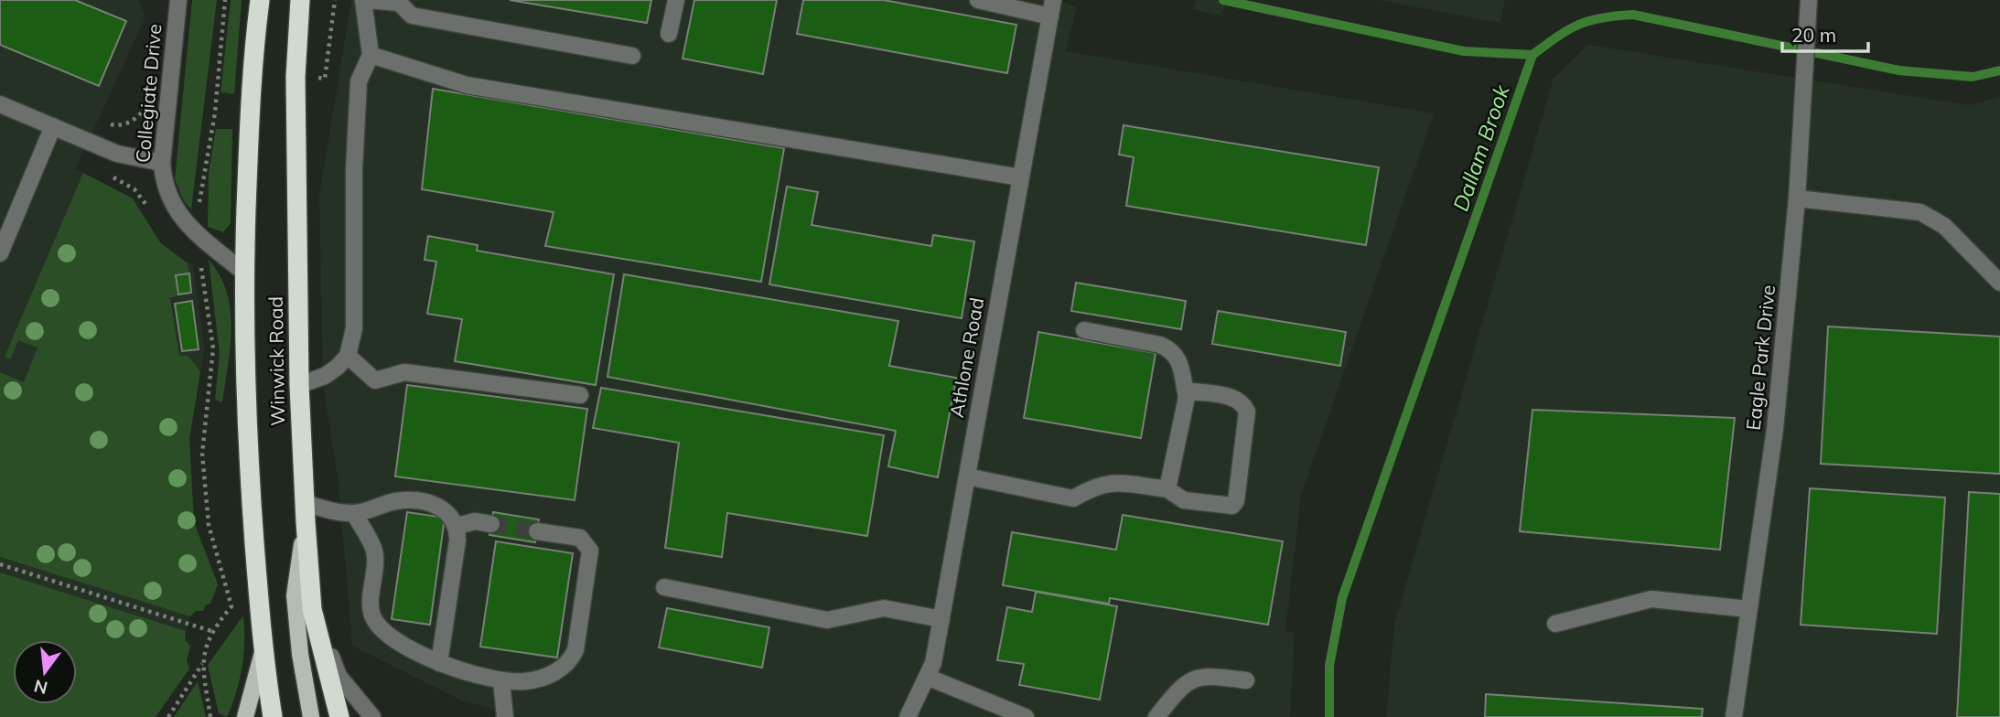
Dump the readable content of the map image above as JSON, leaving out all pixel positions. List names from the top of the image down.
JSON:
{
  "streets": {
    "highway": ["Winwick Road"],
    "street": ["Collegiate Drive", "Athlone Road", "Eagle Park Drive"]
  },
  "crossings": [
    ["Collegiate Drive", "Winwick Road"]
  ],
  "water": ["Dallam Brook"],
  "scale_bar": "20 m",
  "north": "bottom"
}
